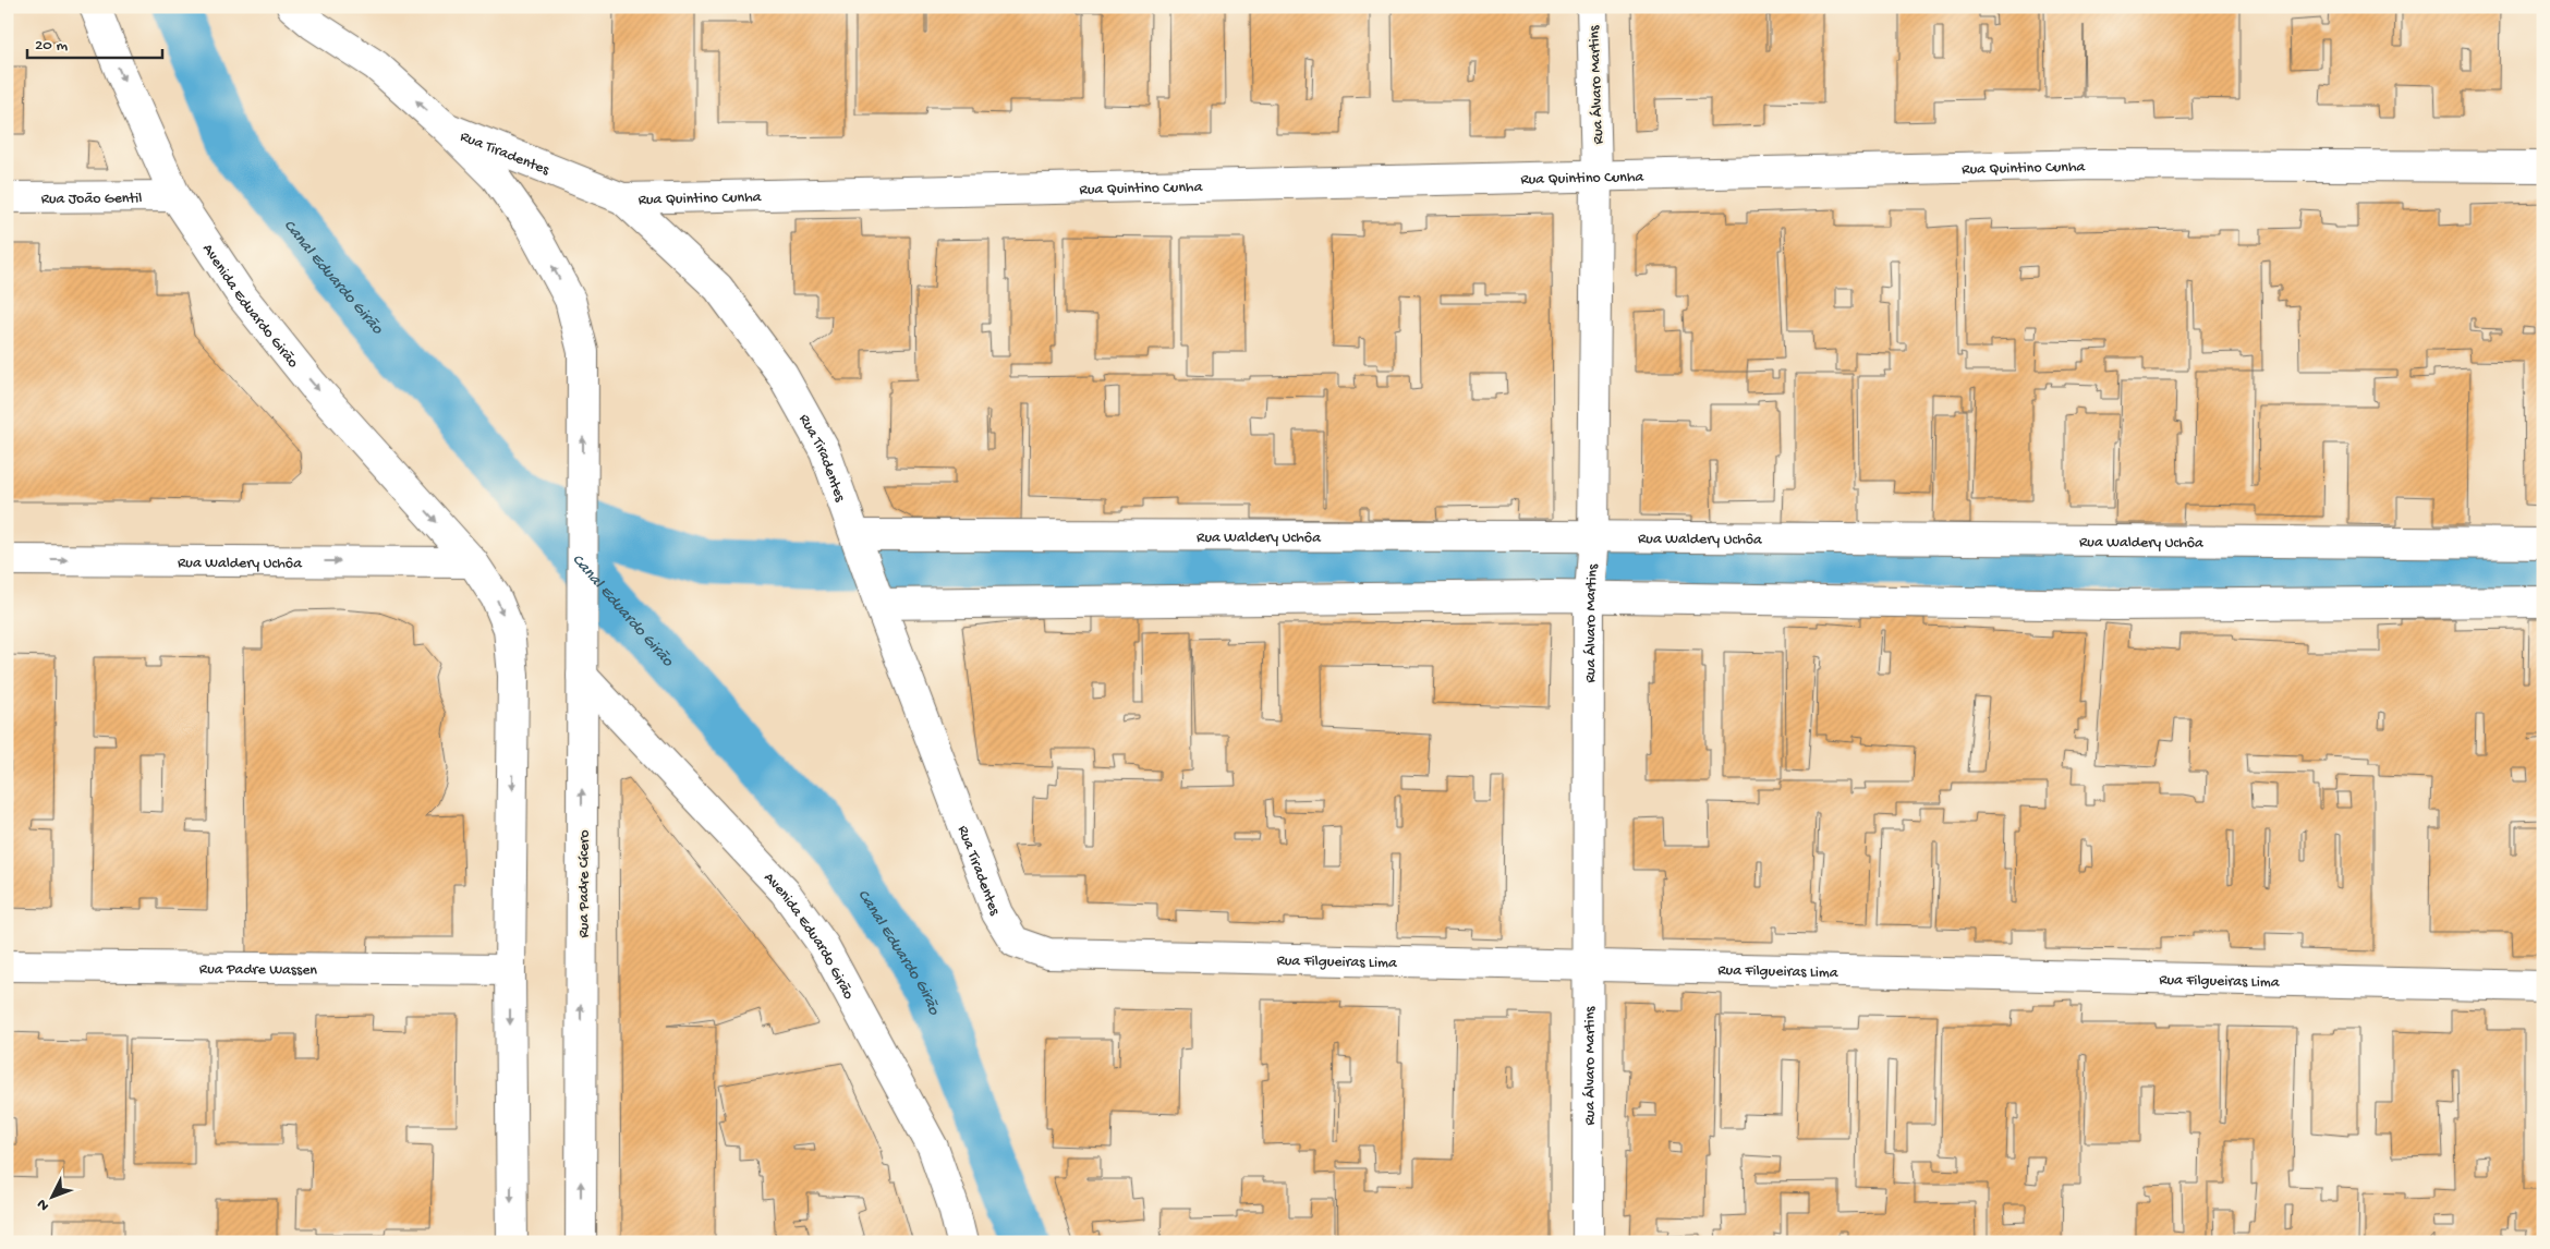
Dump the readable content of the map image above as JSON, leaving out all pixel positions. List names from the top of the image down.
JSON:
{
  "streets": {
    "street": [
      "Rua Álvaro Martins",
      "Rua Tiradentes",
      "Rua Quintino Cunha",
      "Rua João Gentil",
      "Avenida Eduardo Girão",
      "Rua Waldery Uchôa",
      "Rua Padre Cícero",
      "Rua Filgueiras Lima",
      "Rua Padre Wassen"
    ]
  },
  "crossings": [
    ["Rua Álvaro Martins", "Rua Quintino Cunha"],
    ["Rua Álvaro Martins", "Rua Waldery Uchôa"],
    ["Rua Álvaro Martins", "Rua Filgueiras Lima"],
    ["Rua Tiradentes", "Rua Quintino Cunha"],
    ["Rua Tiradentes", "Rua Waldery Uchôa"],
    ["Rua Tiradentes", "Rua Padre Cícero"],
    ["Rua Tiradentes", "Rua Filgueiras Lima"],
    ["Rua João Gentil", "Avenida Eduardo Girão"],
    ["Avenida Eduardo Girão", "Rua Waldery Uchôa"],
    ["Avenida Eduardo Girão", "Rua Padre Cícero"]
  ],
  "one_way": ["Avenida Eduardo Girão"],
  "water": ["Canal Eduardo Girão"],
  "scale_bar": "20 m",
  "north": "bottom left"
}
